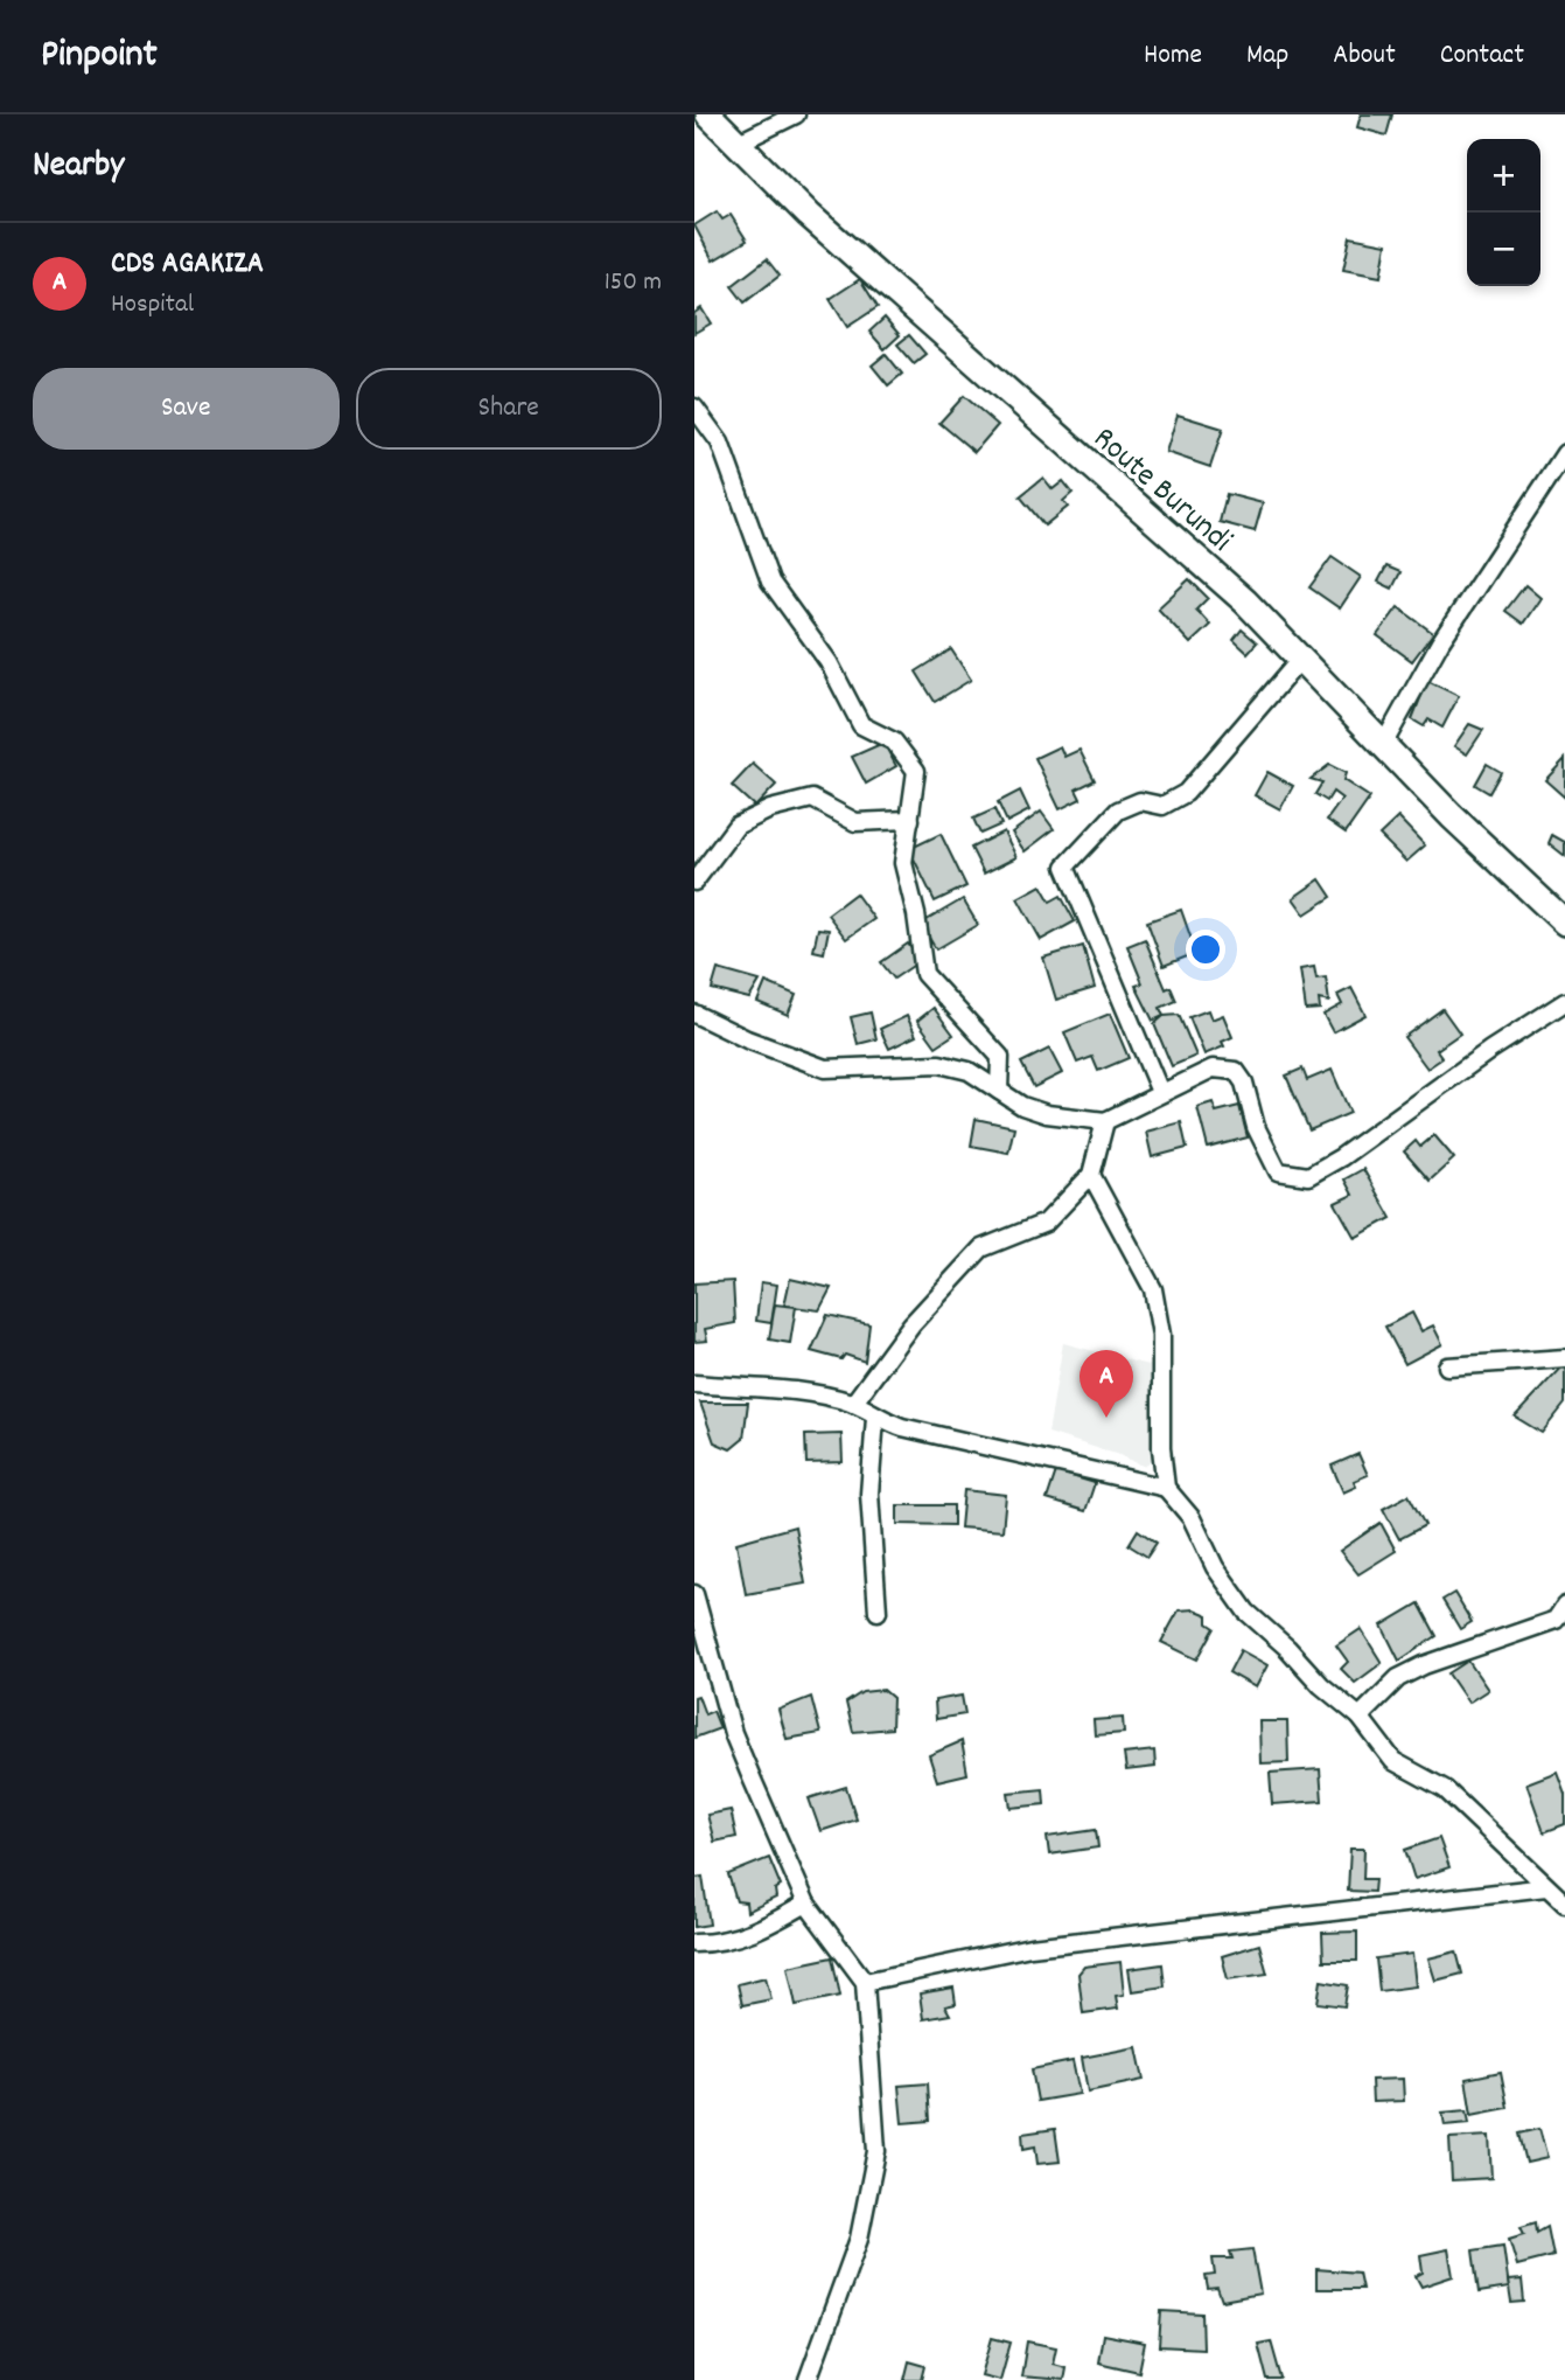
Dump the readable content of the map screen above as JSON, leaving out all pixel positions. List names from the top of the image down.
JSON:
{
  "streets": {
    "main road": ["Route Burundi"]
  },
  "page": {
    "header": "Pinpoint",
    "nav": [
      "Home",
      "Map",
      "About",
      "Contact"
    ],
    "heading": "Nearby",
    "map_buttons": ["+", "−"],
    "list": [
      {
        "mark": "A",
        "name": "CDS AGAKIZA",
        "note": "Hospital",
        "value": "150 m"
      }
    ],
    "buttons": ["Save", "Share"],
    "pins": "A"
  }
}
